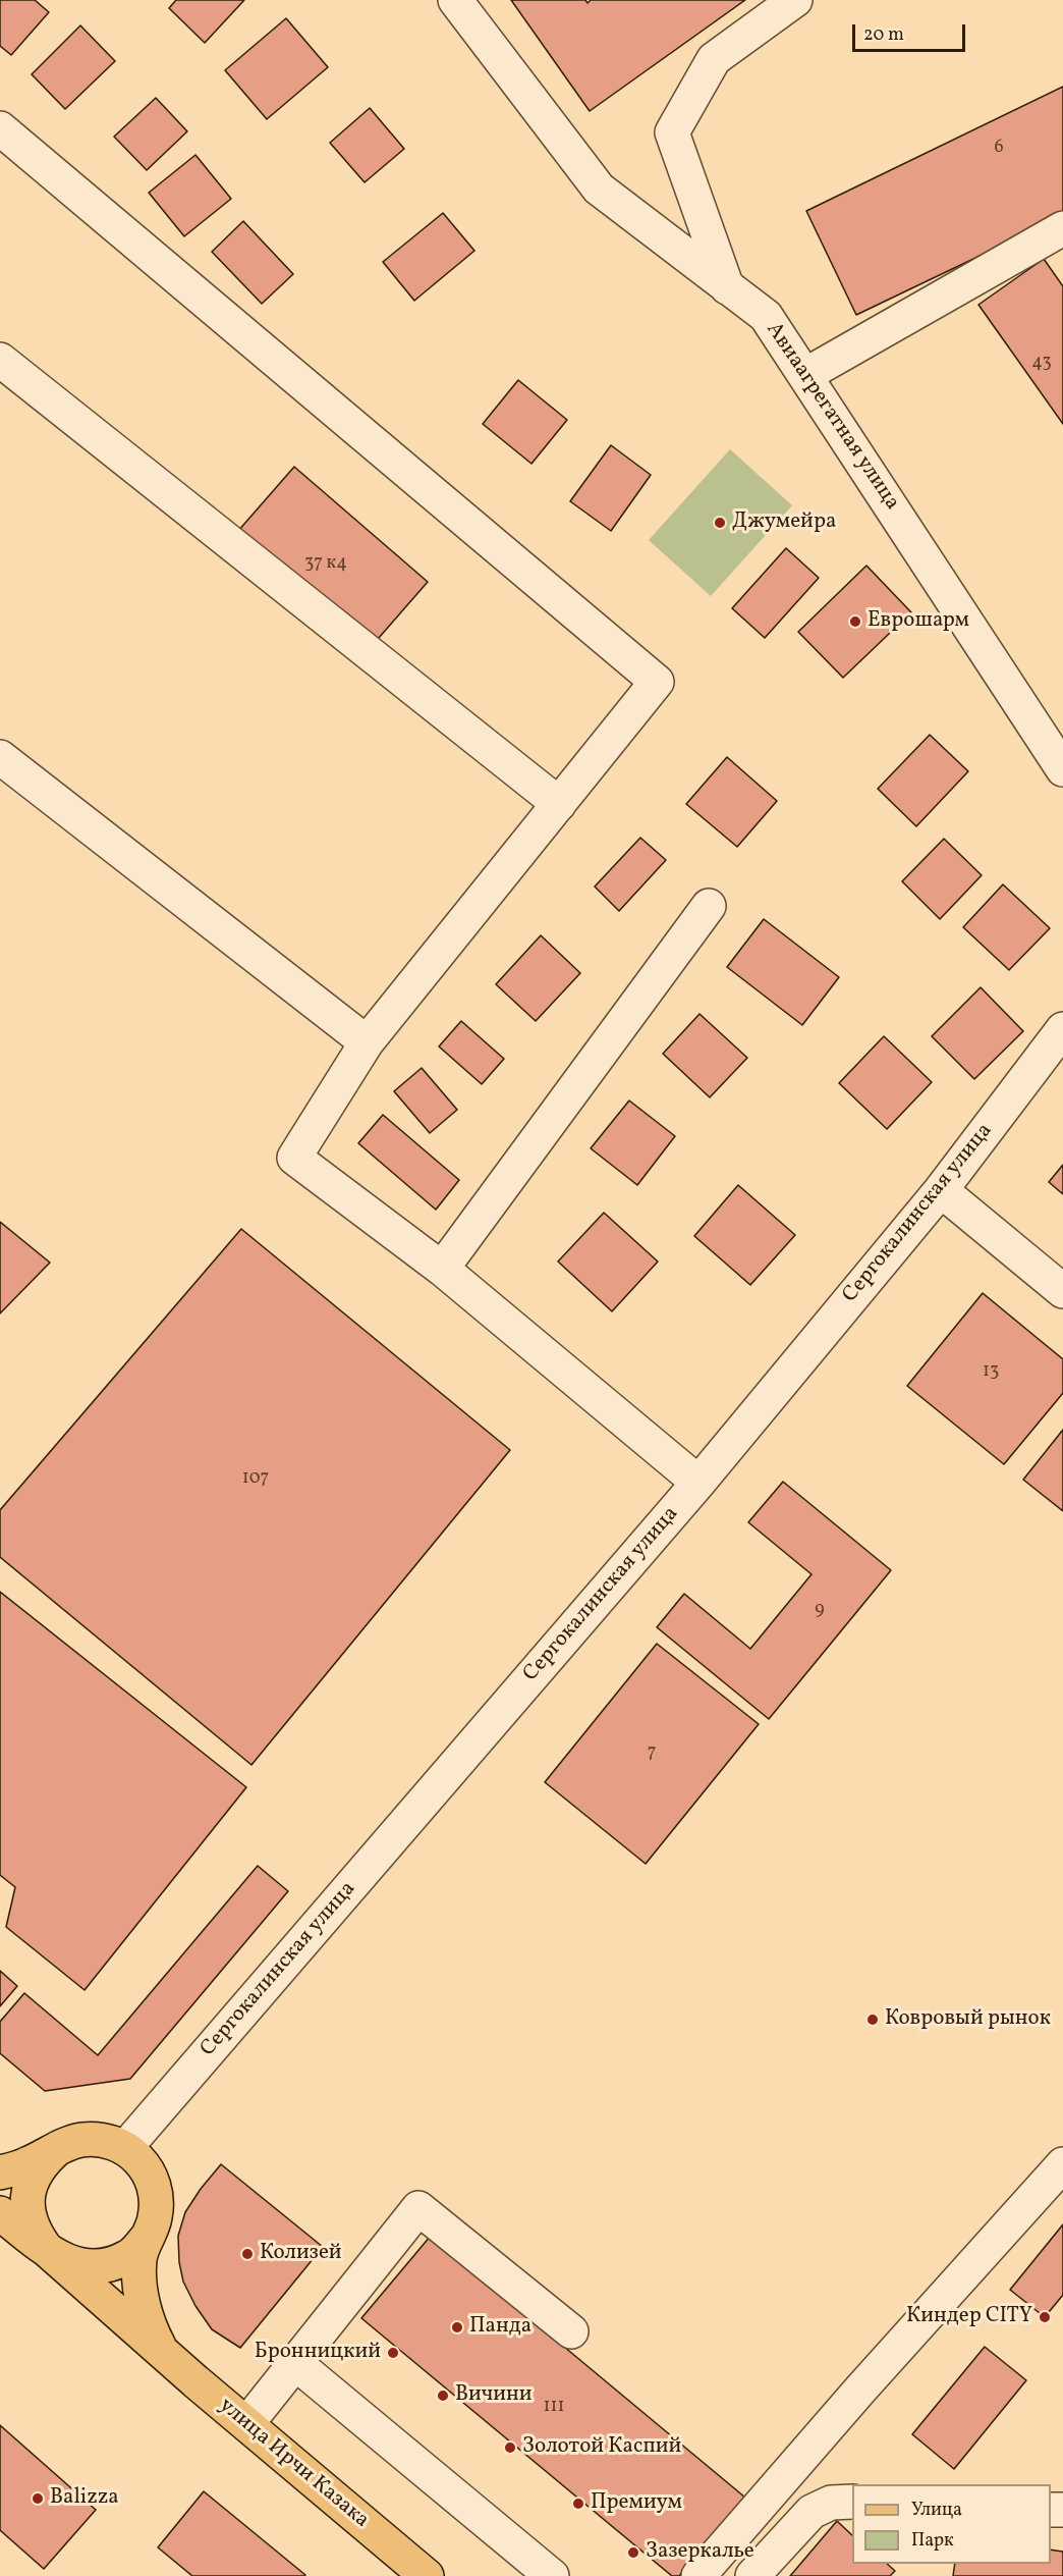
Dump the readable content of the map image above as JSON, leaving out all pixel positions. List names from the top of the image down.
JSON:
{
  "streets": {
    "main road": ["улица Ирчи Казака"],
    "street": ["Авиаагрегатная улица", "Сергокалинская улица"]
  },
  "crossings": [
    ["Сергокалинская улица", "улица Ирчи Казака"]
  ],
  "places": [
    "Джумейра",
    "Еврошарм",
    "Ковровый рынок",
    "Колизей",
    "Киндер CITY",
    "Панда",
    "Бронницкий",
    "Вичини",
    "Золотой Каспий",
    "Balizza",
    "Премиум",
    "Зазеркалье"
  ],
  "house_numbers": [
    "6",
    "43",
    "37 к4",
    "13",
    "107",
    "9",
    "7",
    "111"
  ],
  "legend": ["Улица", "Парк"],
  "scale_bar": "20 m"
}
